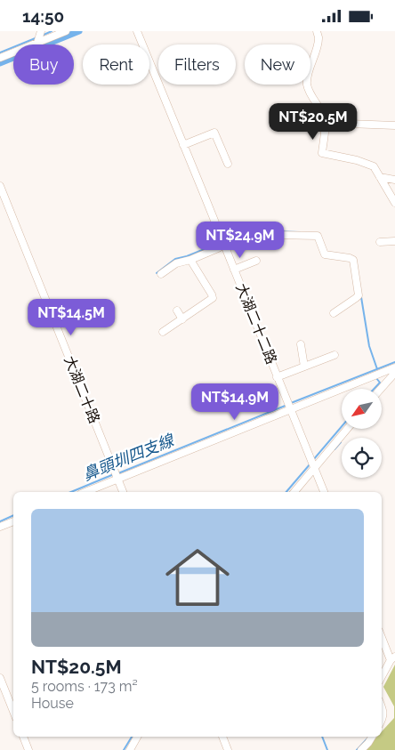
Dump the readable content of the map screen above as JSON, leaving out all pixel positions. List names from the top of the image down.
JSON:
{
  "streets": {
    "street": ["大湖二十二路", "大湖二十路"]
  },
  "water": ["鼻頭圳四支線"],
  "north": "bottom left",
  "page": {
    "status": "14:50",
    "chip": [
      "Buy",
      "Rent",
      "Filters",
      "New"
    ],
    "price": [
      "NT$20.5M",
      "NT$24.9M",
      "NT$14.5M",
      "NT$14.9M"
    ],
    "list": [
      {
        "name": "NT$20.5M",
        "note": "5 rooms · 173 m² · House"
      }
    ]
  }
}
